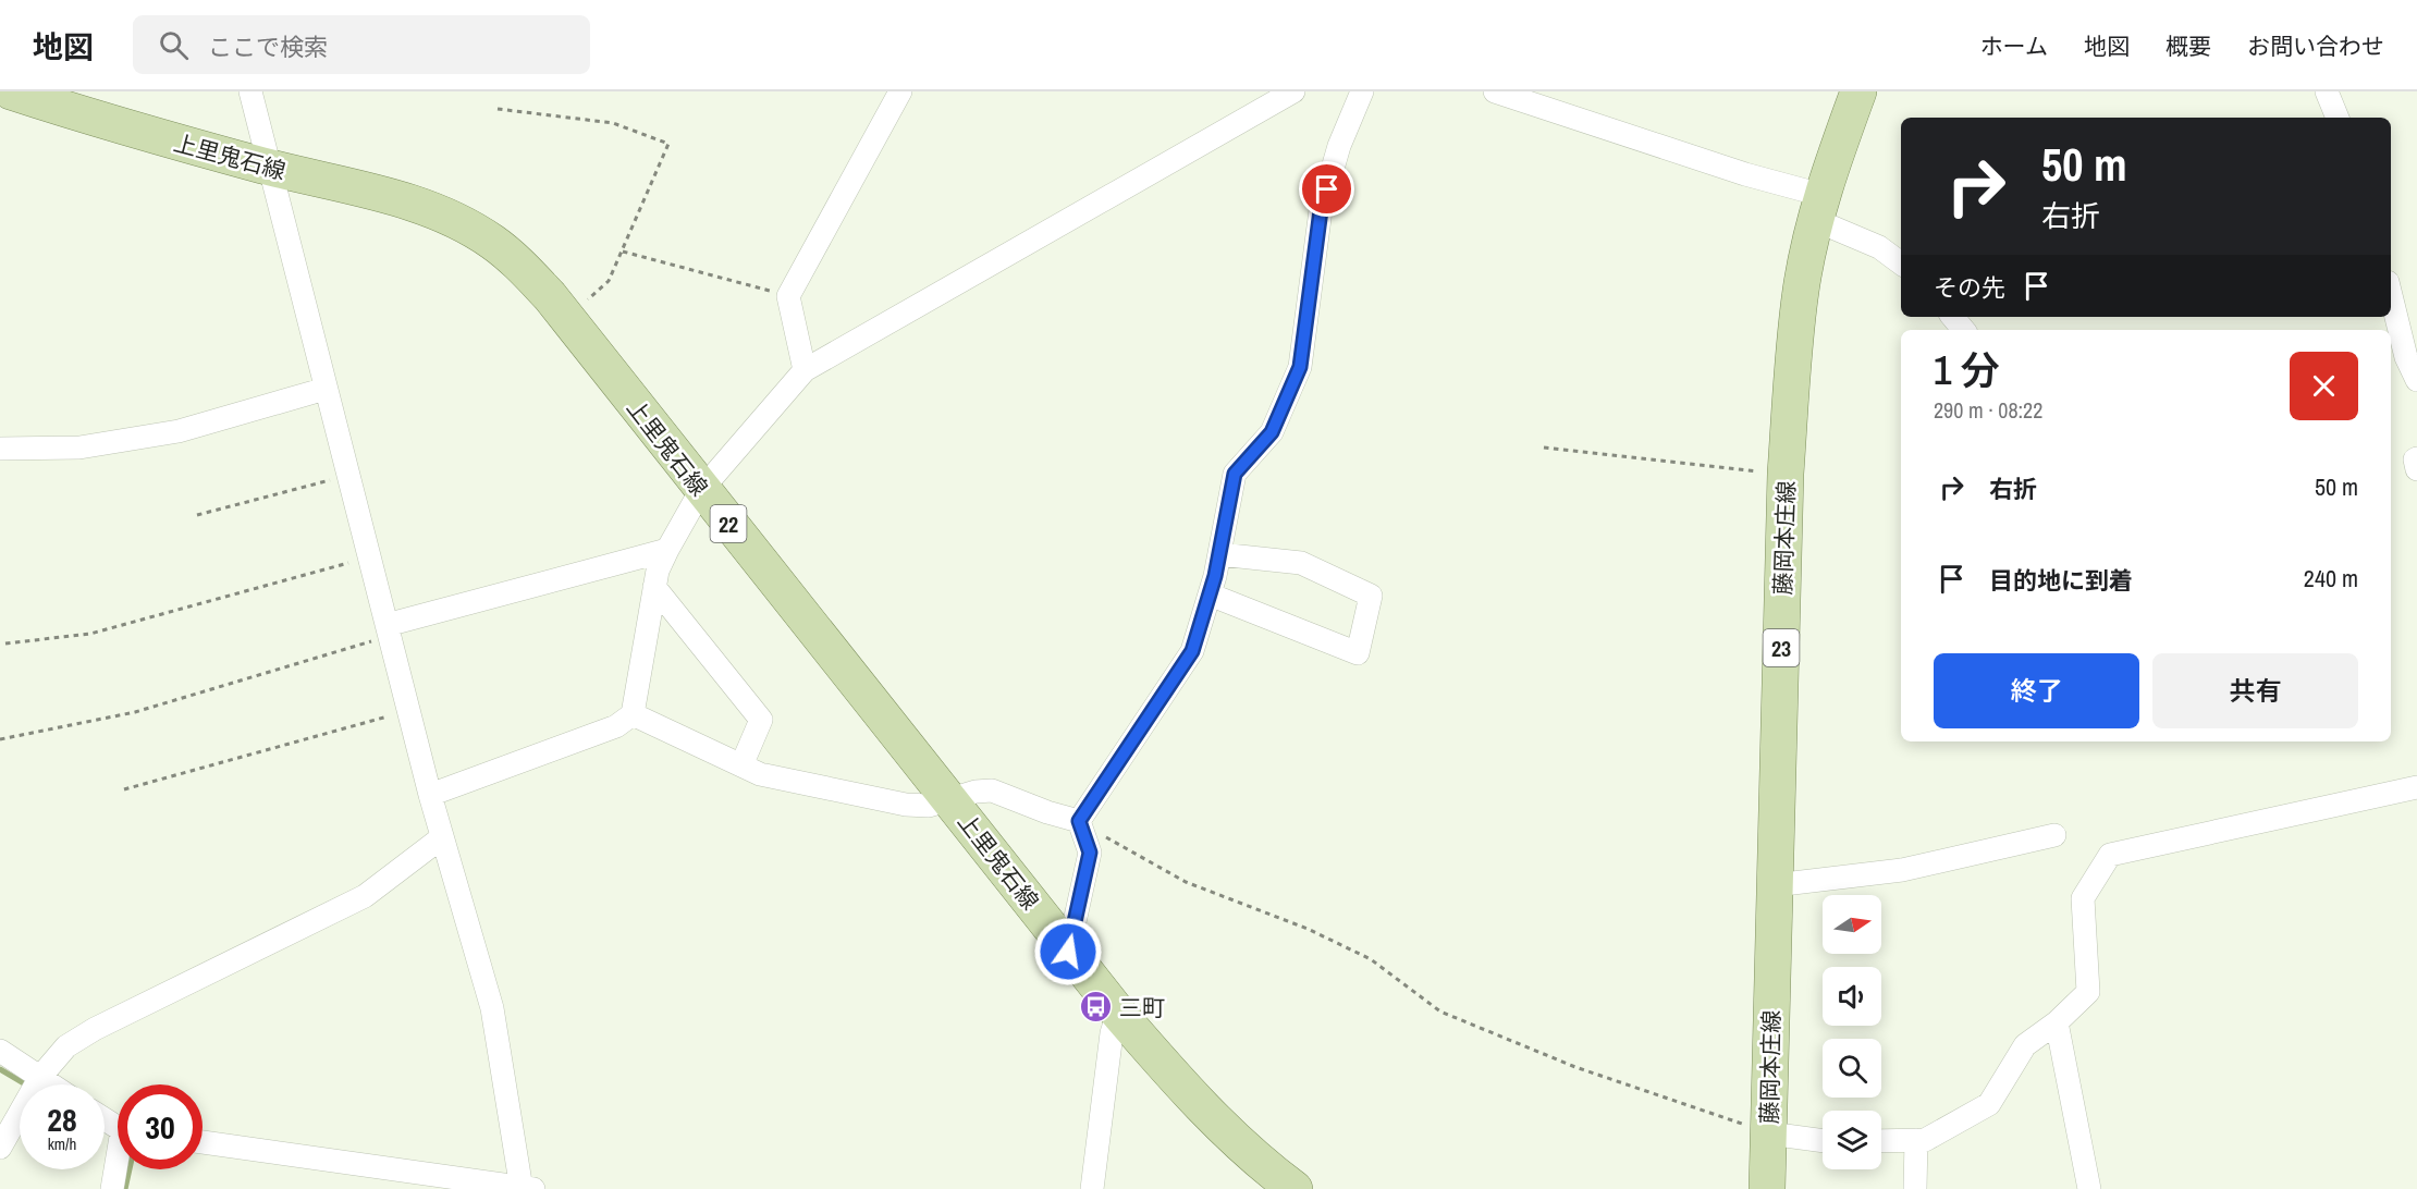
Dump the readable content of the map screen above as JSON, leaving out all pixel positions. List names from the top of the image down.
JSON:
{
  "streets": {
    "main road": [
      "上里鬼石線",
      "22",
      "藤岡本庄線",
      "23"
    ]
  },
  "places": {
    "bus stop": ["三町"]
  },
  "north": "right",
  "page": {
    "header": "地図",
    "search": "ここで検索",
    "nav": [
      "ホーム",
      "地図",
      "概要",
      "お問い合わせ"
    ],
    "turn": ["50 m", "右折"],
    "then": "その先",
    "heading": ["1 分", "290 m · 08:22"],
    "list": [
      {
        "name": "右折",
        "value": "50 m"
      },
      {
        "name": "目的地に到着",
        "value": "240 m"
      }
    ],
    "buttons": ["終了", "共有"],
    "speed": "28 km/h",
    "limit": "30"
  }
}
